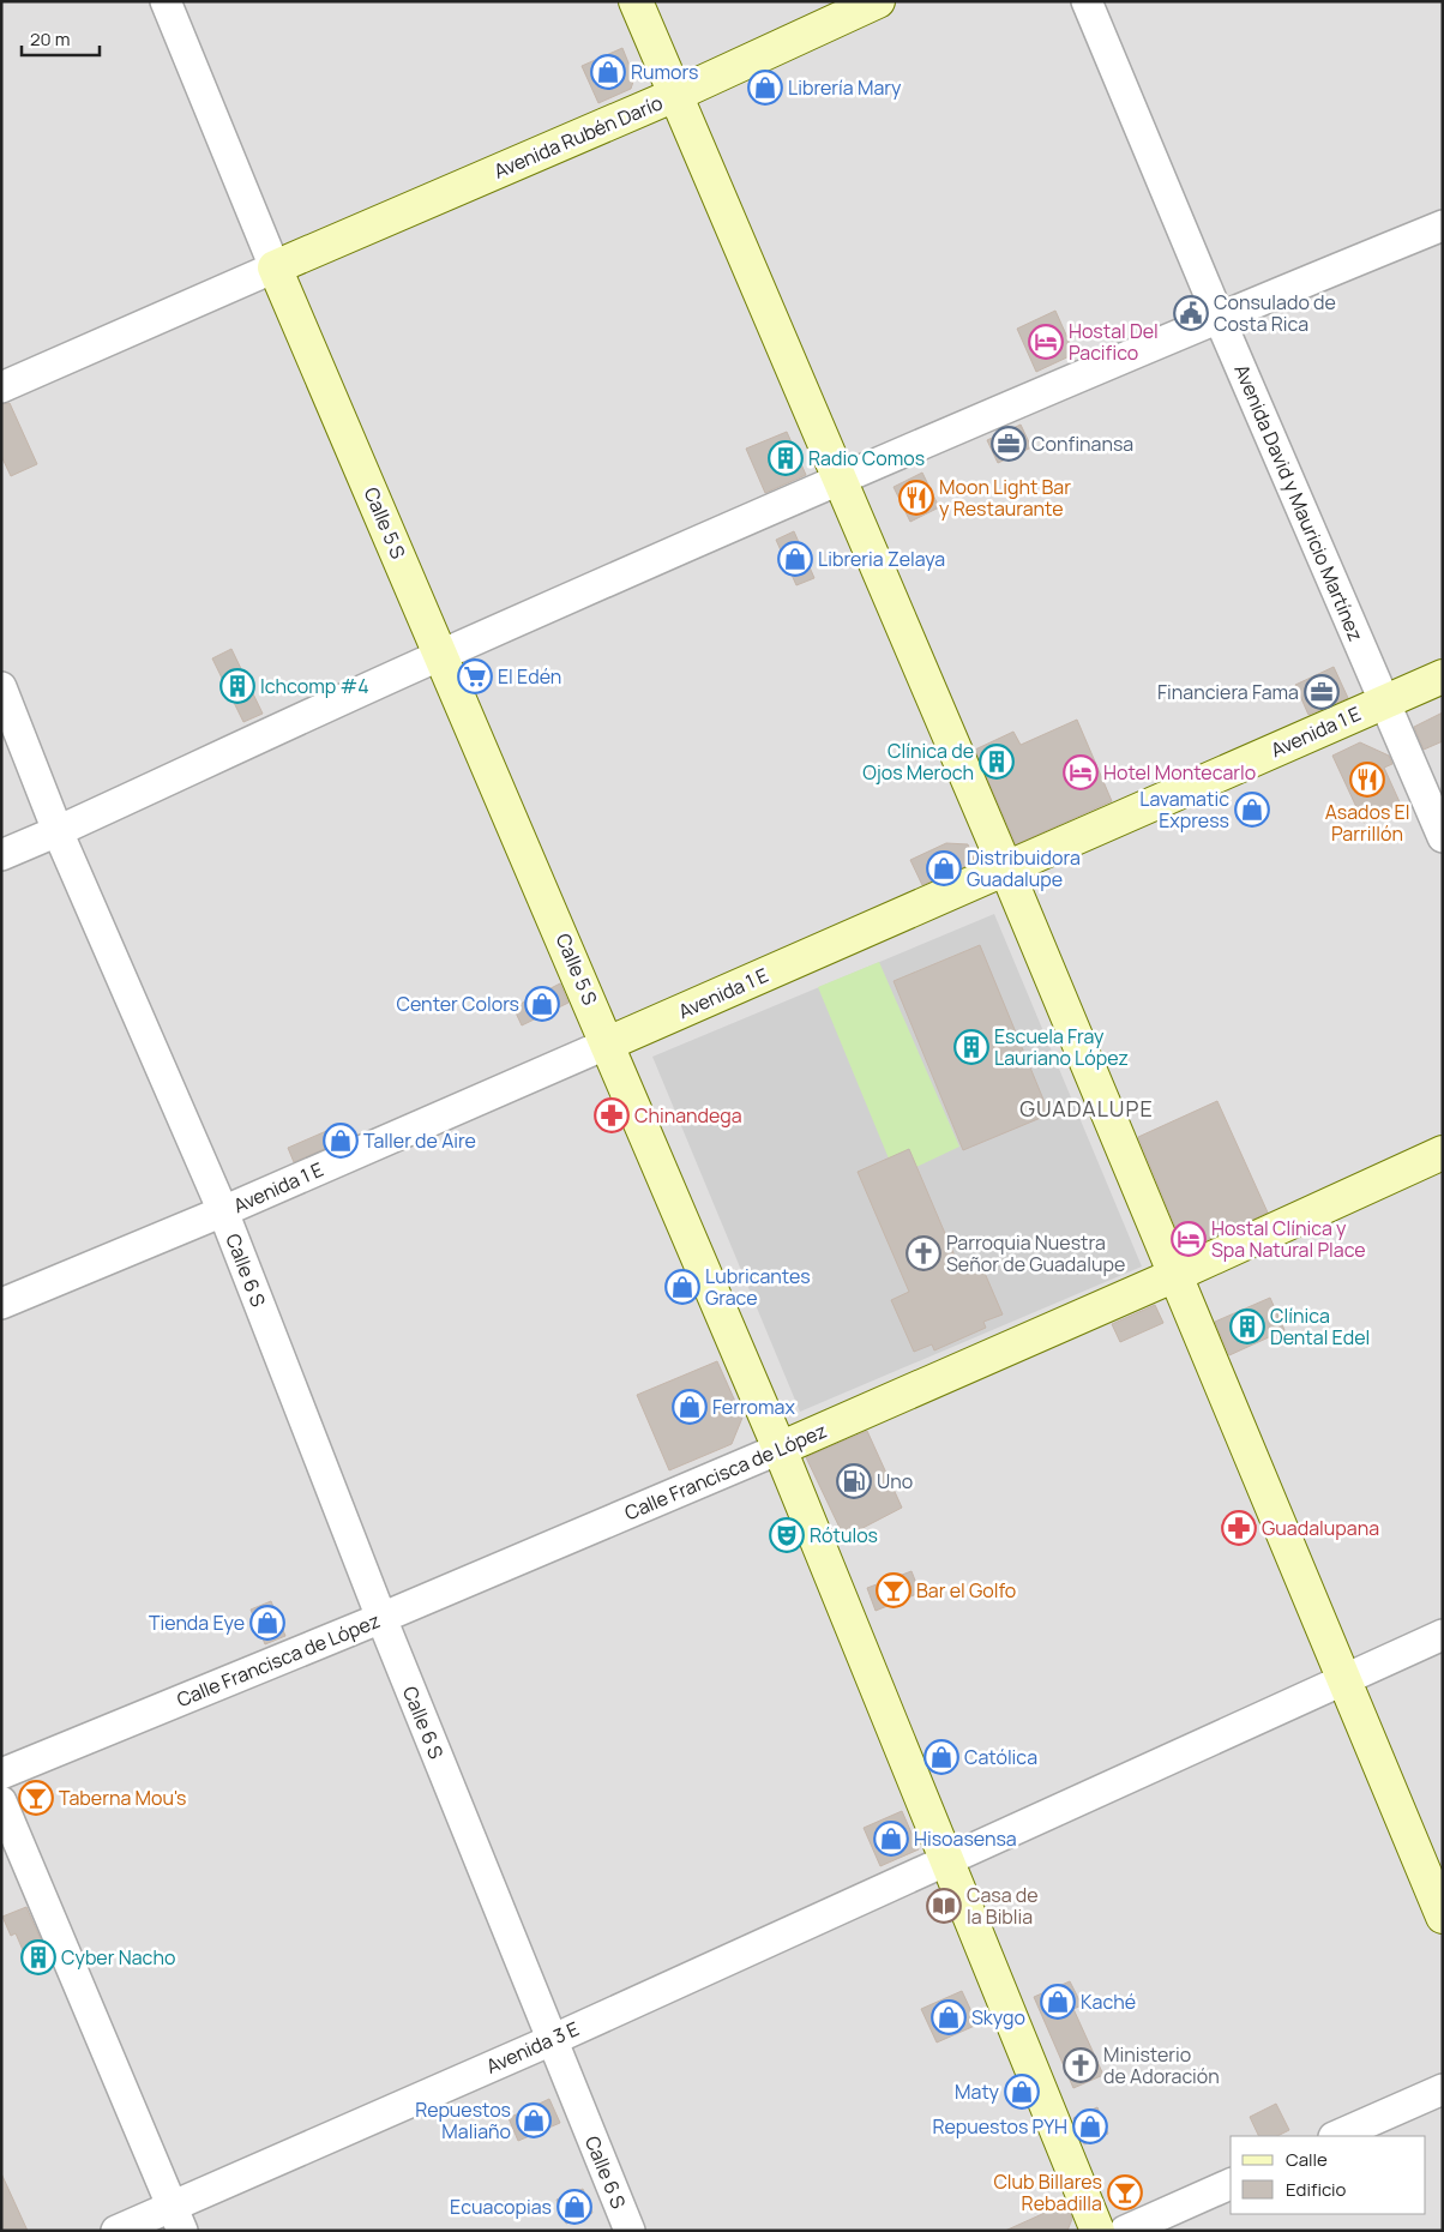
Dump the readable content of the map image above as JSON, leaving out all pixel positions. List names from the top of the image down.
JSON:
{
  "streets": {
    "street": [
      "Avenida Rubén Darío",
      "Avenida David y Mauricio Martínez",
      "Calle 5 S",
      "Avenida 1 E",
      "Calle 6 S",
      "Calle Francisca de López",
      "Avenida 3 E"
    ]
  },
  "crossings": [
    ["Avenida Rubén Darío", "Calle 5 S"],
    ["Avenida David y Mauricio Martínez", "Avenida 1 E"],
    ["Calle 5 S", "Avenida 1 E"],
    ["Calle 5 S", "Calle Francisca de López"],
    ["Calle 5 S", "Avenida 3 E"],
    ["Avenida 1 E", "Calle 6 S"],
    ["Calle 6 S", "Calle Francisca de López"],
    ["Calle 6 S", "Avenida 3 E"]
  ],
  "districts": ["GUADALUPE"],
  "places": {
    "shop": [
      "Rumors",
      "Librería Mary",
      "Libreria Zelaya",
      "Lavamatic Express",
      "Distribuidora Guadalupe",
      "Center Colors",
      "Taller de Aire",
      "Lubricantes Grace",
      "Ferromax",
      "Tienda Eye",
      "Católica",
      "Hisoasensa",
      "Kaché",
      "Skygo",
      "Maty",
      "Repuestos Maliaño",
      "Repuestos PYH",
      "Ecuacopias"
    ],
    "public building": ["Consulado de Costa Rica"],
    "hotel": ["Hostal Del Pacifico", "Hotel Montecarlo", "Hostal Clínica y Spa Natural Place"],
    "office": ["Confinansa", "Financiera Fama"],
    "building": [
      "Radio Comos",
      "Ichcomp #4",
      "Clínica de Ojos Meroch",
      "Escuela Fray Lauriano López",
      "Clínica Dental Edel",
      "Cyber Nacho"
    ],
    "restaurant": ["Moon Light Bar y Restaurante", "Asados El Parrillón"],
    "supermarket": ["El Edén"],
    "pharmacy": ["Chinandega", "Guadalupana"],
    "church": ["Parroquia Nuestra Señor de Guadalupe", "Ministerio de Adoración"],
    "fuel station": ["Uno"],
    "theatre": ["Rótulos"],
    "bar": ["Bar el Golfo", "Taberna Mou's", "Club Billares Rebadilla"],
    "library": ["Casa de la Biblia"]
  },
  "legend": ["Calle", "Edificio"],
  "scale_bar": "20 m"
}
